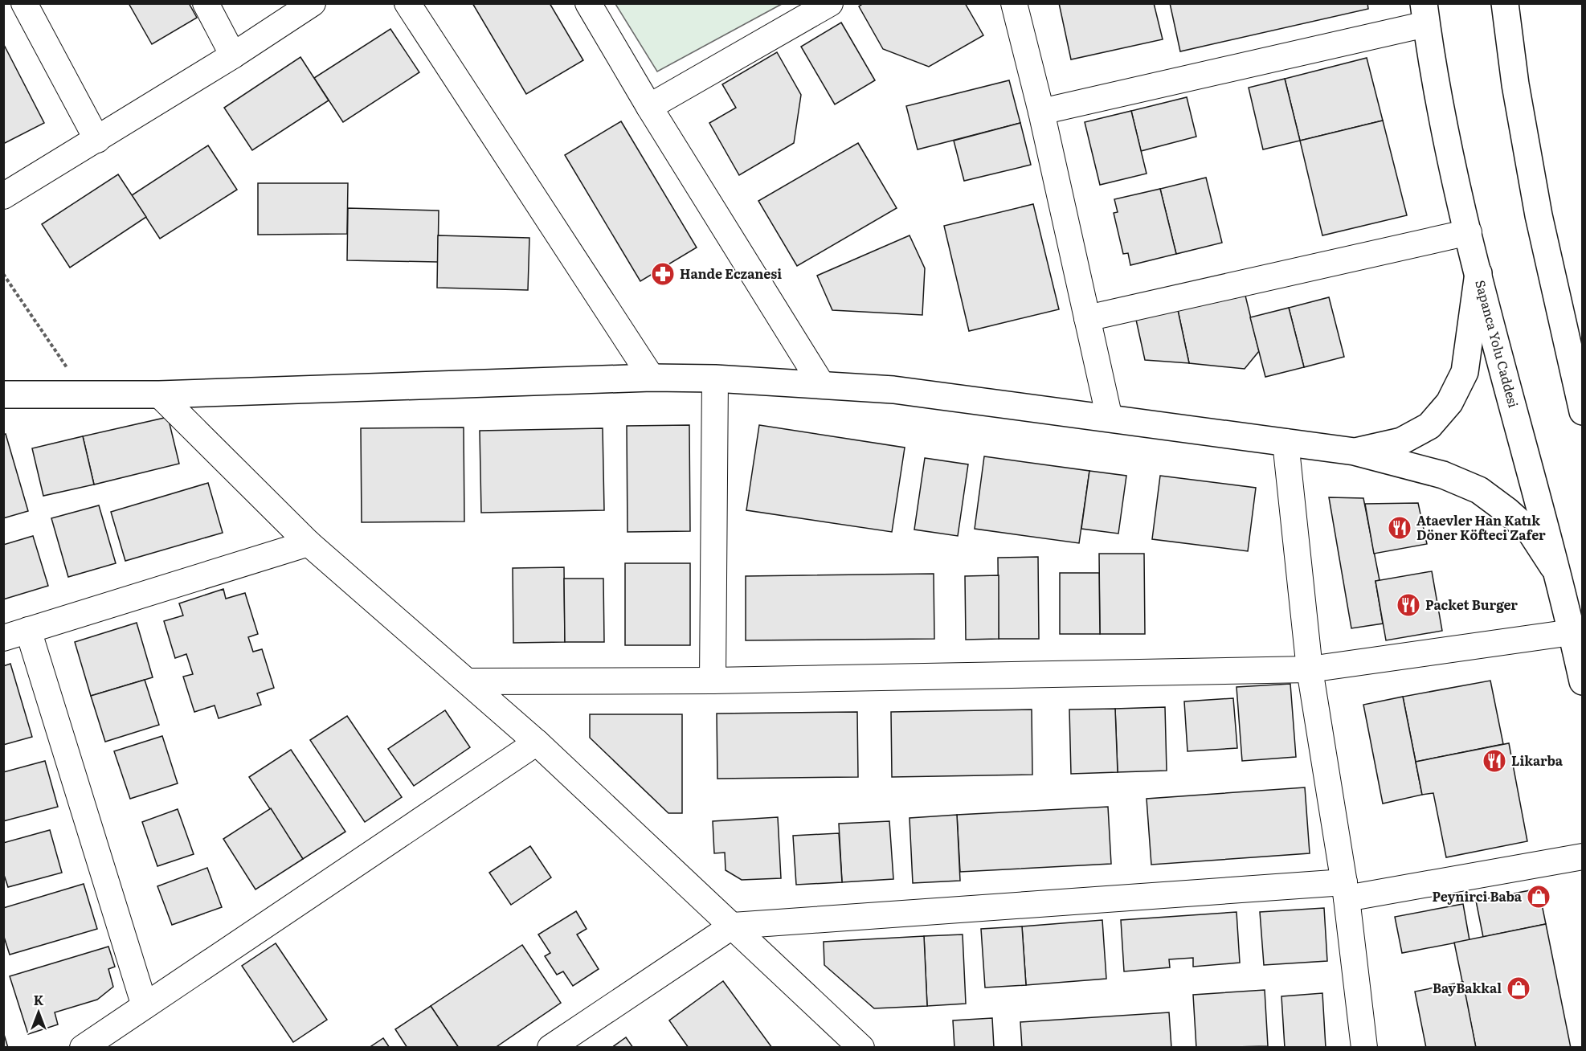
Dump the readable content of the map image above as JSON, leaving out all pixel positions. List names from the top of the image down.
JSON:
{
  "streets": {
    "main road": ["Sapanca Yolu Caddesi"]
  },
  "places": {
    "pharmacy": ["Hande Eczanesi"],
    "restaurant": ["Ataevler Han Katık Döner Köfteci Zafer", "Packet Burger", "Likarba"],
    "shop": ["Peynirci Baba", "BayBakkal"]
  },
  "north": "top"
}
